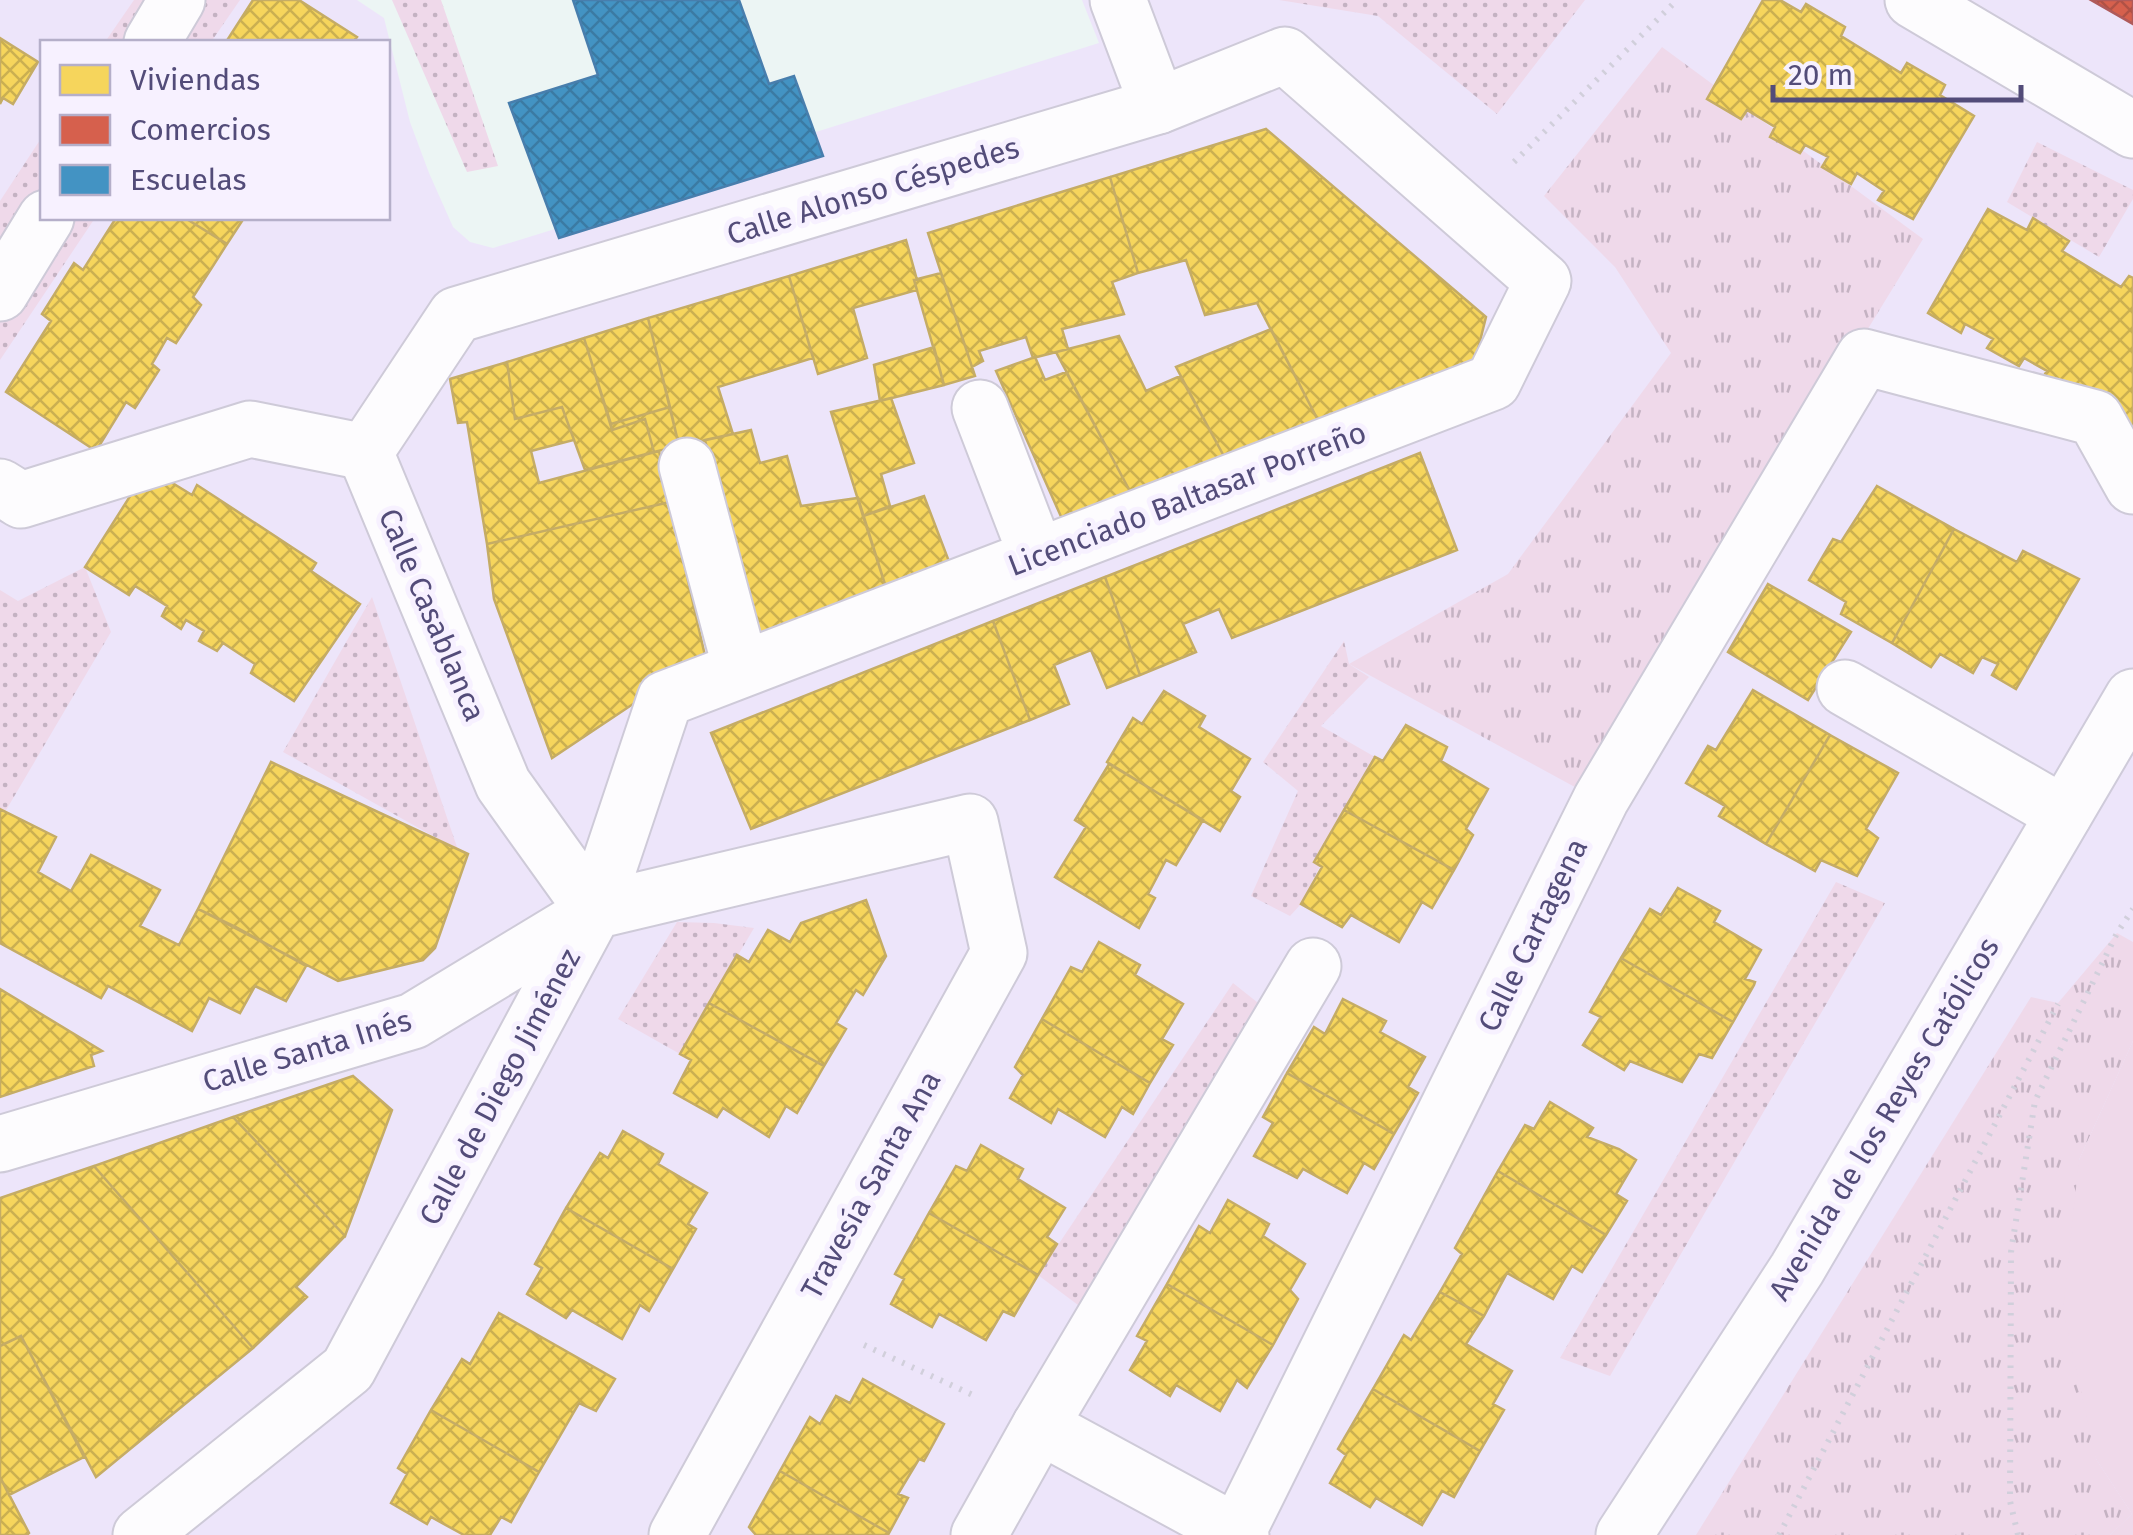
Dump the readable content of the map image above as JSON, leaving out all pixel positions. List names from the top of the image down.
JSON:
{
  "streets": {
    "street": [
      "Calle Alonso Céspedes",
      "Licenciado Baltasar Porreño",
      "Calle Casablanca",
      "Calle Cartagena",
      "Calle Santa Inés",
      "Calle de Diego Jiménez",
      "Avenida de los Reyes Católicos",
      "Travesía Santa Ana"
    ]
  },
  "crossings": [
    ["Calle Alonso Céspedes", "Licenciado Baltasar Porreño"],
    ["Calle Alonso Céspedes", "Calle Casablanca"],
    ["Licenciado Baltasar Porreño", "Calle Casablanca"],
    ["Licenciado Baltasar Porreño", "Calle Santa Inés"],
    ["Licenciado Baltasar Porreño", "Calle de Diego Jiménez"],
    ["Licenciado Baltasar Porreño", "Travesía Santa Ana"],
    ["Calle Casablanca", "Calle Santa Inés"],
    ["Calle Casablanca", "Calle de Diego Jiménez"],
    ["Calle Casablanca", "Travesía Santa Ana"],
    ["Calle Santa Inés", "Calle de Diego Jiménez"],
    ["Calle Santa Inés", "Travesía Santa Ana"],
    ["Calle de Diego Jiménez", "Travesía Santa Ana"]
  ],
  "legend": ["Viviendas", "Comercios", "Escuelas"],
  "scale_bar": "20 m"
}
